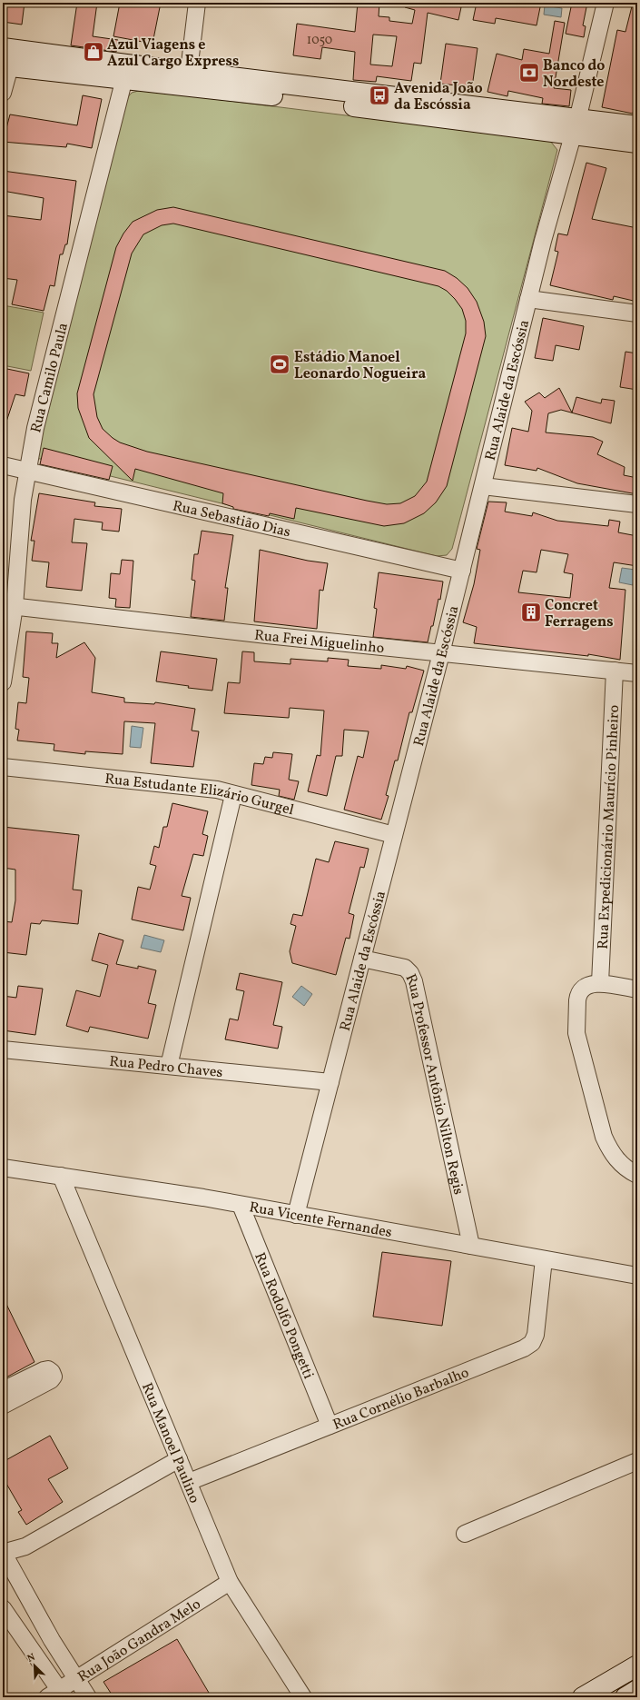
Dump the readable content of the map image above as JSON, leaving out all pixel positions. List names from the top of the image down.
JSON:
{
  "streets": {
    "street": [
      "Rua Camilo Paula",
      "Rua Alaide da Escóssia",
      "Rua Sebastião Dias",
      "Rua Frei Miguelinho",
      "Rua Estudante Elizário Gurgel",
      "Rua Expedicionário Maurício Pinheiro",
      "Rua Pedro Chaves",
      "Rua Professor Antônio Nilton Regis",
      "Rua Vicente Fernandes",
      "Rua Rodolfo Pongetti",
      "Rua Cornélio Barbalho",
      "Rua Manoel Paulino",
      "Rua João Gandra Melo"
    ]
  },
  "crossings": [
    ["Rua Camilo Paula", "Rua Sebastião Dias"],
    ["Rua Camilo Paula", "Rua Frei Miguelinho"],
    ["Rua Alaide da Escóssia", "Rua Sebastião Dias"],
    ["Rua Alaide da Escóssia", "Rua Frei Miguelinho"],
    ["Rua Alaide da Escóssia", "Rua Estudante Elizário Gurgel"],
    ["Rua Alaide da Escóssia", "Rua Pedro Chaves"],
    ["Rua Alaide da Escóssia", "Rua Professor Antônio Nilton Regis"],
    ["Rua Alaide da Escóssia", "Rua Vicente Fernandes"],
    ["Rua Frei Miguelinho", "Rua Expedicionário Maurício Pinheiro"],
    ["Rua Professor Antônio Nilton Regis", "Rua Vicente Fernandes"],
    ["Rua Vicente Fernandes", "Rua Rodolfo Pongetti"],
    ["Rua Vicente Fernandes", "Rua Cornélio Barbalho"],
    ["Rua Vicente Fernandes", "Rua Manoel Paulino"],
    ["Rua Rodolfo Pongetti", "Rua Cornélio Barbalho"],
    ["Rua Cornélio Barbalho", "Rua Manoel Paulino"],
    ["Rua Manoel Paulino", "Rua João Gandra Melo"]
  ],
  "places": {
    "shop": ["Azul Viagens e Azul Cargo Express"],
    "bank": ["Banco do Nordeste"],
    "bus stop": ["Avenida João da Escóssia"],
    "sports": ["Estádio Manoel Leonardo Nogueira"],
    "building": ["Concret Ferragens"]
  },
  "house_numbers": ["1050"],
  "north": "top left"
}
